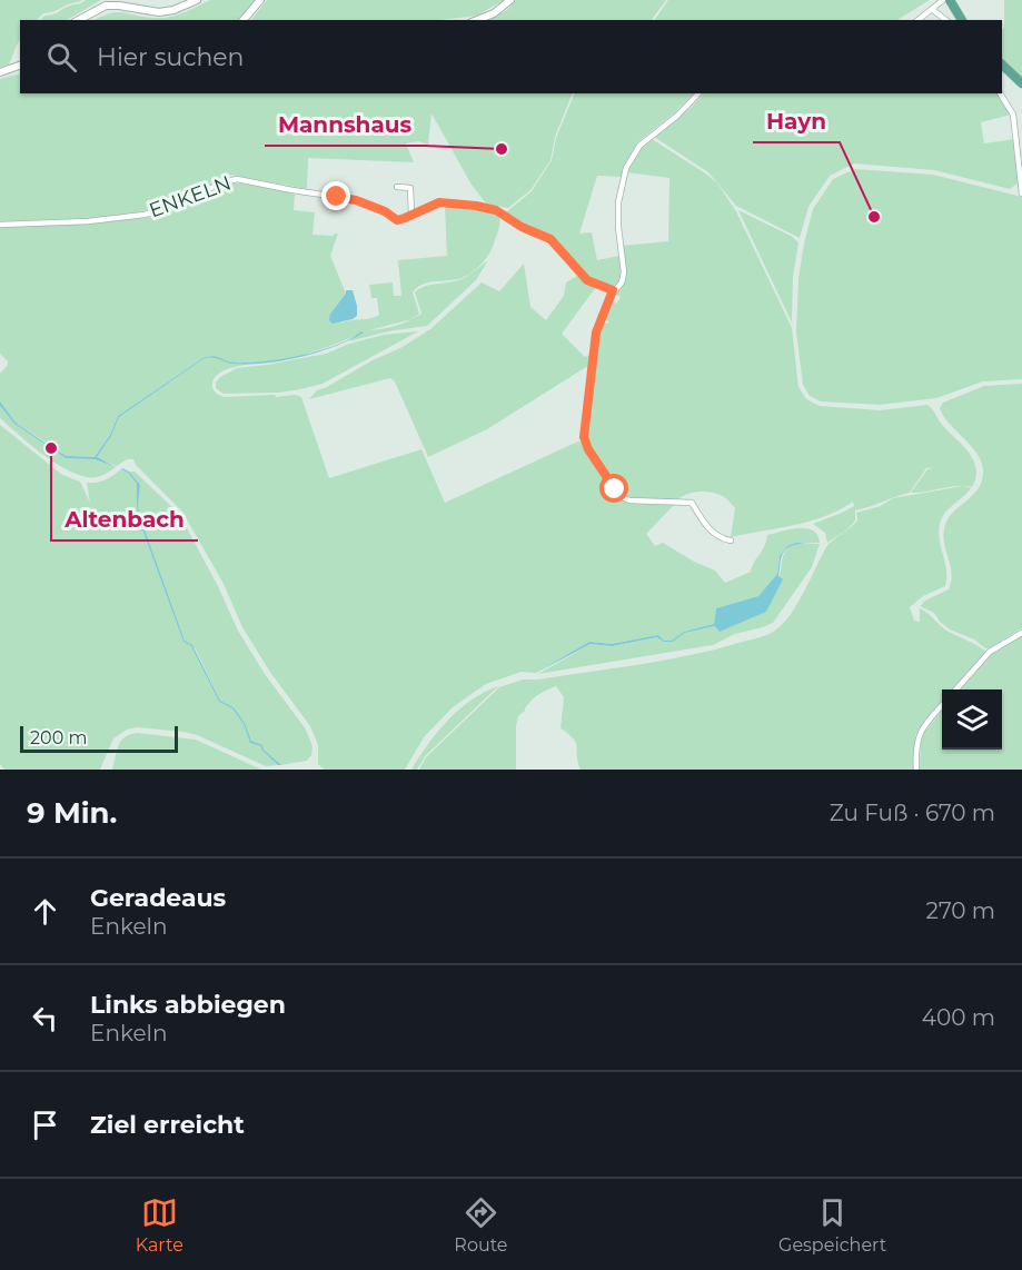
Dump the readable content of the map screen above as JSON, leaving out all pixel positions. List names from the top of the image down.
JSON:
{
  "streets": {
    "street": ["ENKELN"]
  },
  "places": ["Mannshaus", "Hayn", "Altenbach"],
  "scale_bar": "200 m",
  "page": {
    "search": "Hier suchen",
    "scale": "200 m",
    "heading": ["9 Min.", "Zu Fuß · 670 m"],
    "list": [
      ["Geradeaus", "Enkeln", "270 m"],
      ["Links abbiegen", "Enkeln", "400 m"],
      "Ziel erreicht"
    ],
    "nav": ["Karte", "Route", "Gespeichert"]
  }
}
